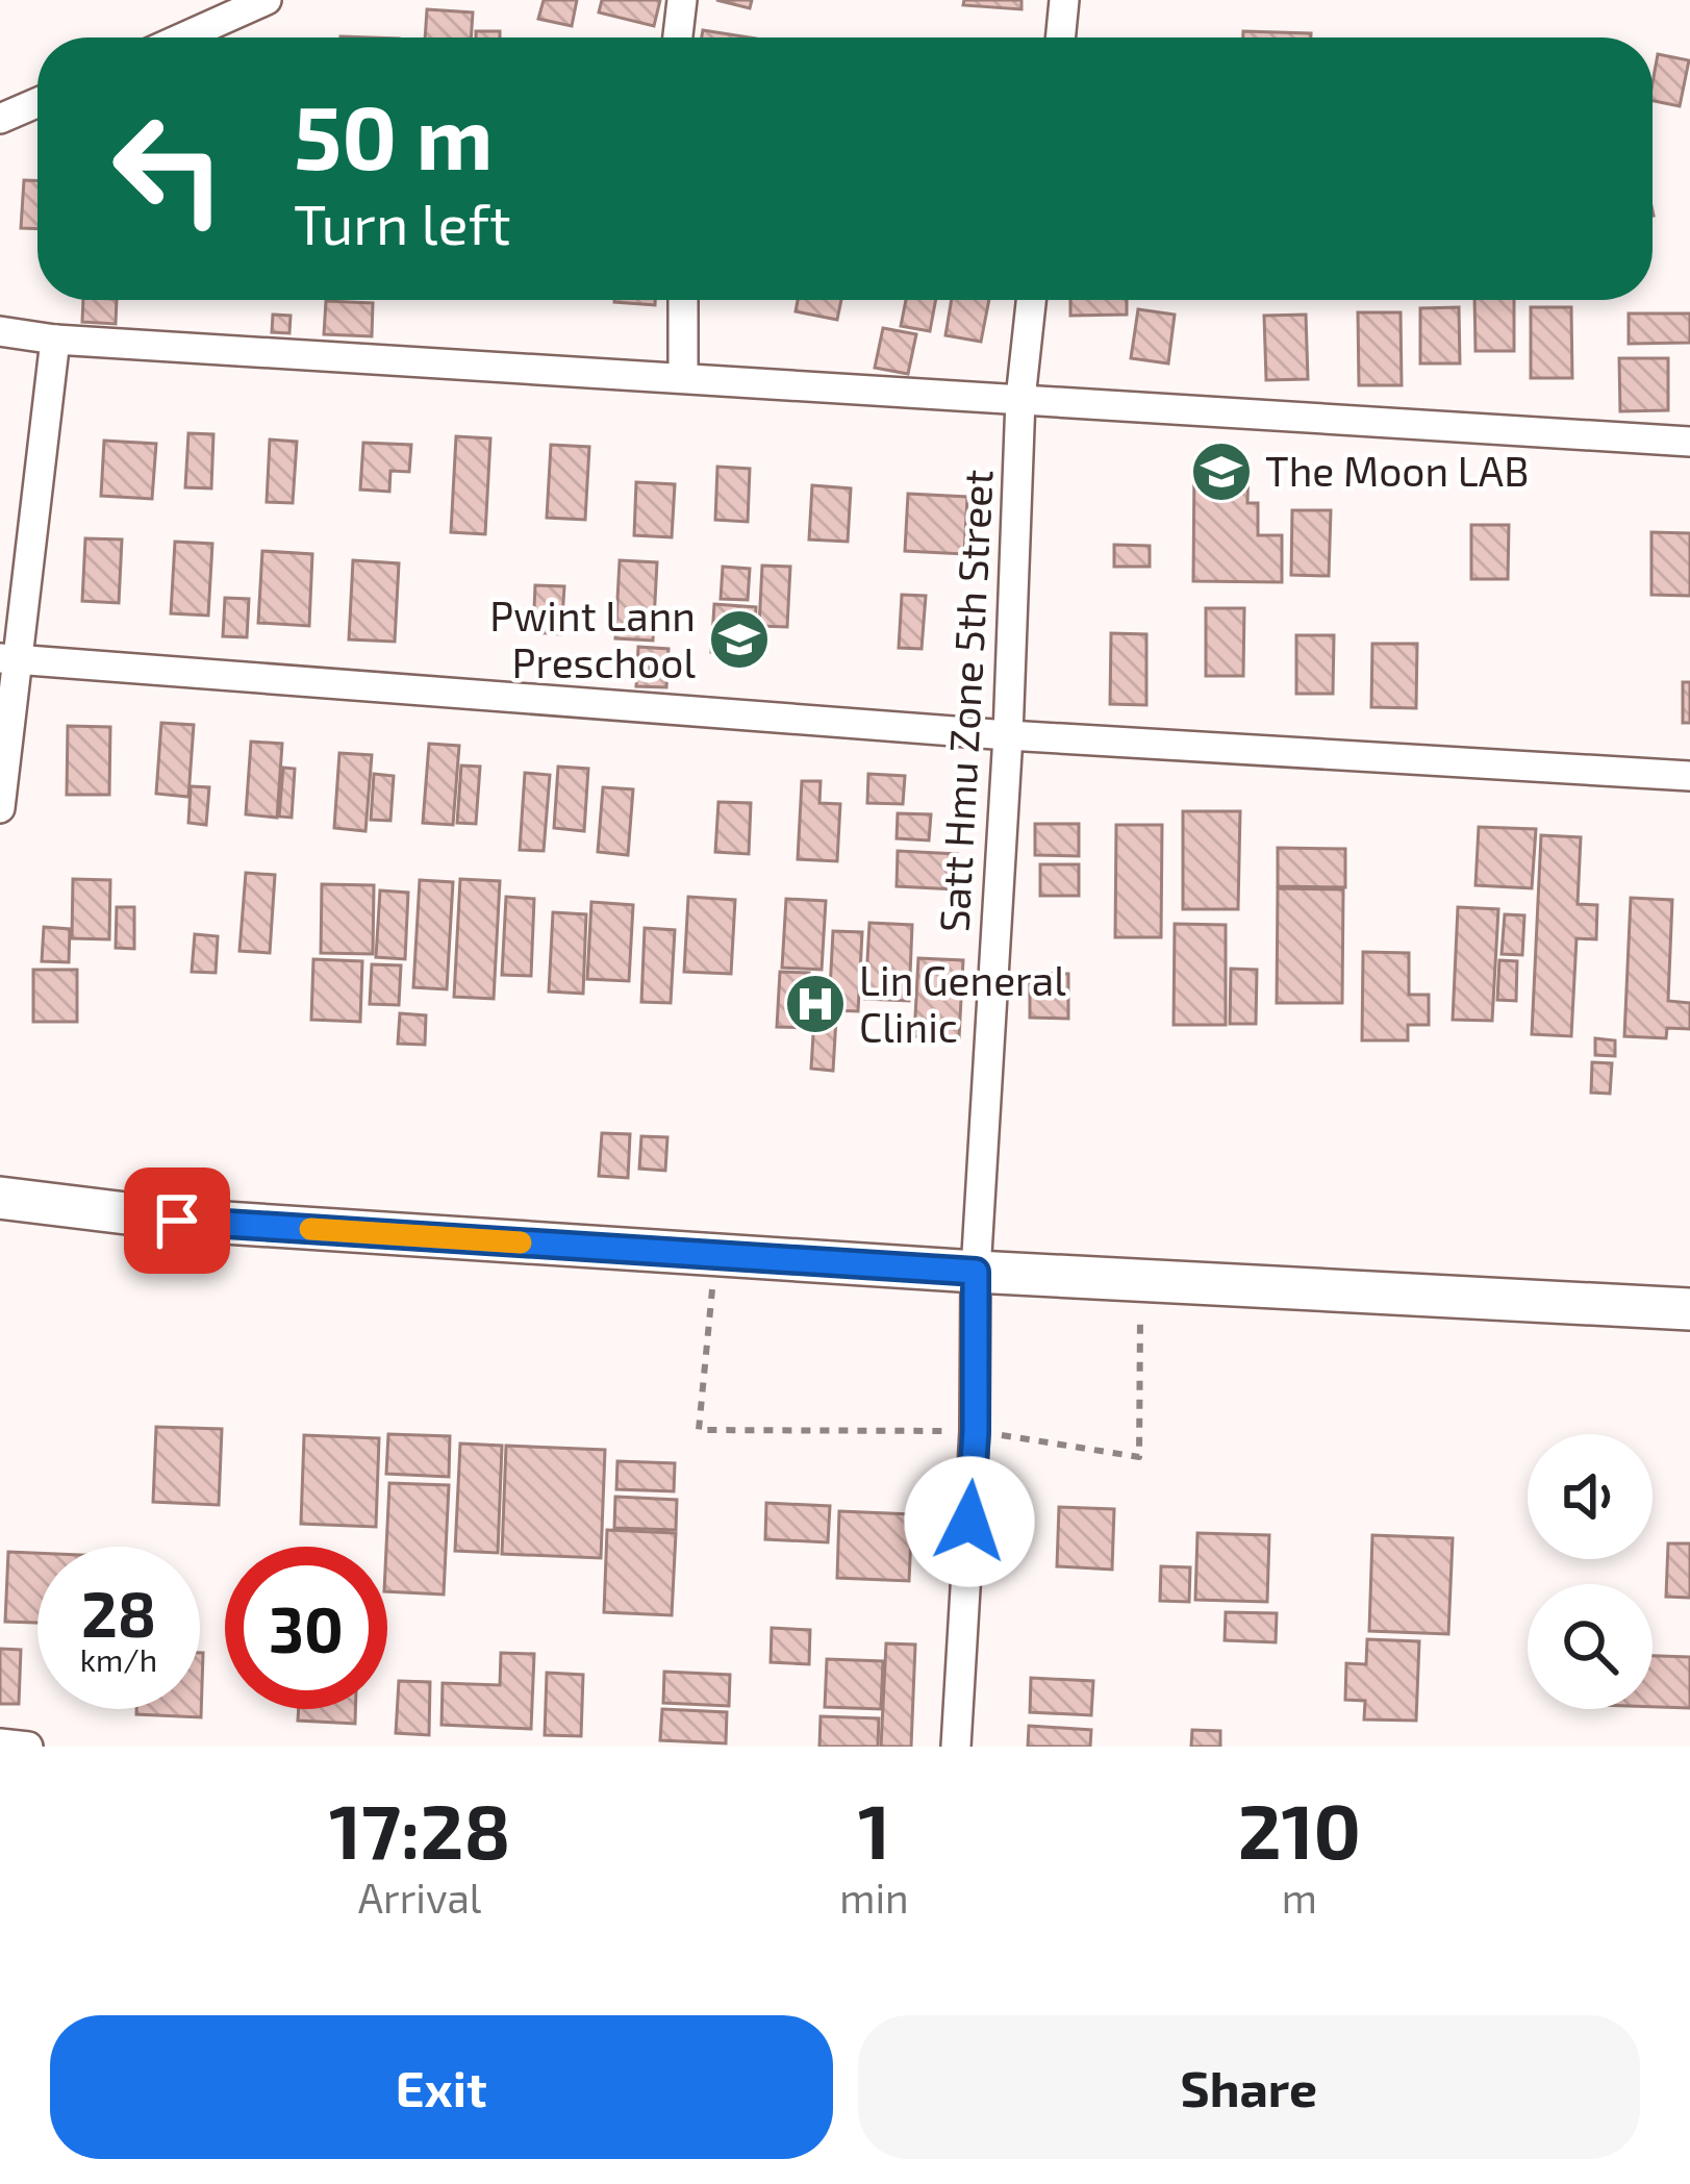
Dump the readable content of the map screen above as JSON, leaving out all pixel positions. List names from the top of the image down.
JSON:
{
  "streets": {
    "street": ["Satt Hmu Zone 5th Street"]
  },
  "places": {
    "school or university": ["The Moon LAB", "Pwint Lann Preschool"],
    "hospital": ["Lin General Clinic"]
  },
  "page": {
    "turn": ["50 m", "Turn left"],
    "speed": "28 km/h",
    "limit": "30",
    "eta": [
      "17:28",
      "Arrival",
      "1",
      "min",
      "210",
      "m"
    ],
    "buttons": ["Exit", "Share"]
  }
}
